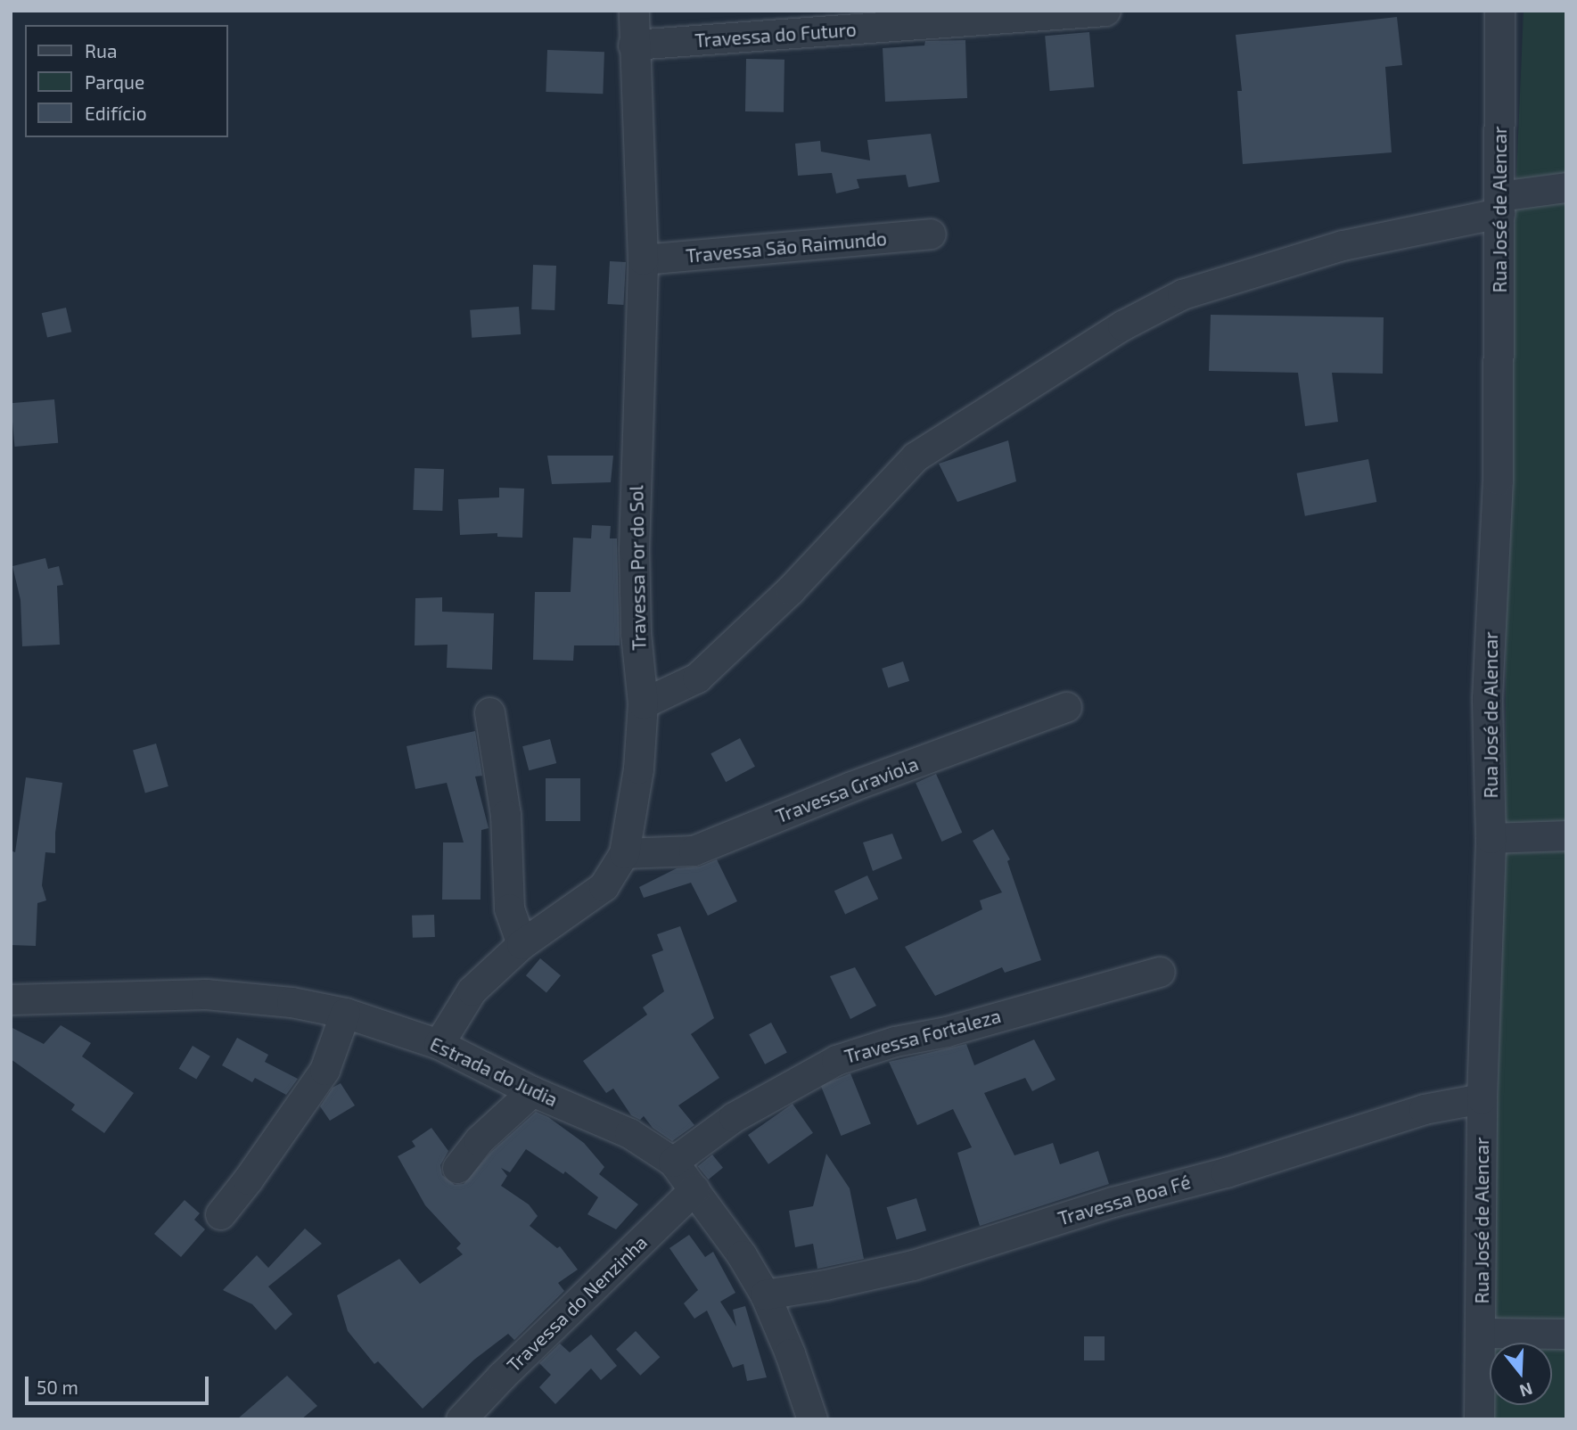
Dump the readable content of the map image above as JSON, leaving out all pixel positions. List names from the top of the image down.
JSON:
{
  "streets": {
    "street": [
      "Travessa do Futuro",
      "Rua José de Alencar",
      "Travessa São Raimundo",
      "Travessa Por do Sol",
      "Travessa Graviola",
      "Travessa Fortaleza",
      "Estrada do Judia",
      "Travessa Boa Fé",
      "Travessa do Nenzinha"
    ]
  },
  "crossings": [
    ["Travessa do Futuro", "Travessa Por do Sol"],
    ["Rua José de Alencar", "Travessa Boa Fé"],
    ["Travessa São Raimundo", "Travessa Por do Sol"],
    ["Travessa Por do Sol", "Travessa Graviola"],
    ["Travessa Por do Sol", "Estrada do Judia"],
    ["Travessa Fortaleza", "Estrada do Judia"],
    ["Estrada do Judia", "Travessa Boa Fé"],
    ["Estrada do Judia", "Travessa do Nenzinha"]
  ],
  "legend": ["Rua", "Parque", "Edifício"],
  "scale_bar": "50 m",
  "north": "bottom"
}
